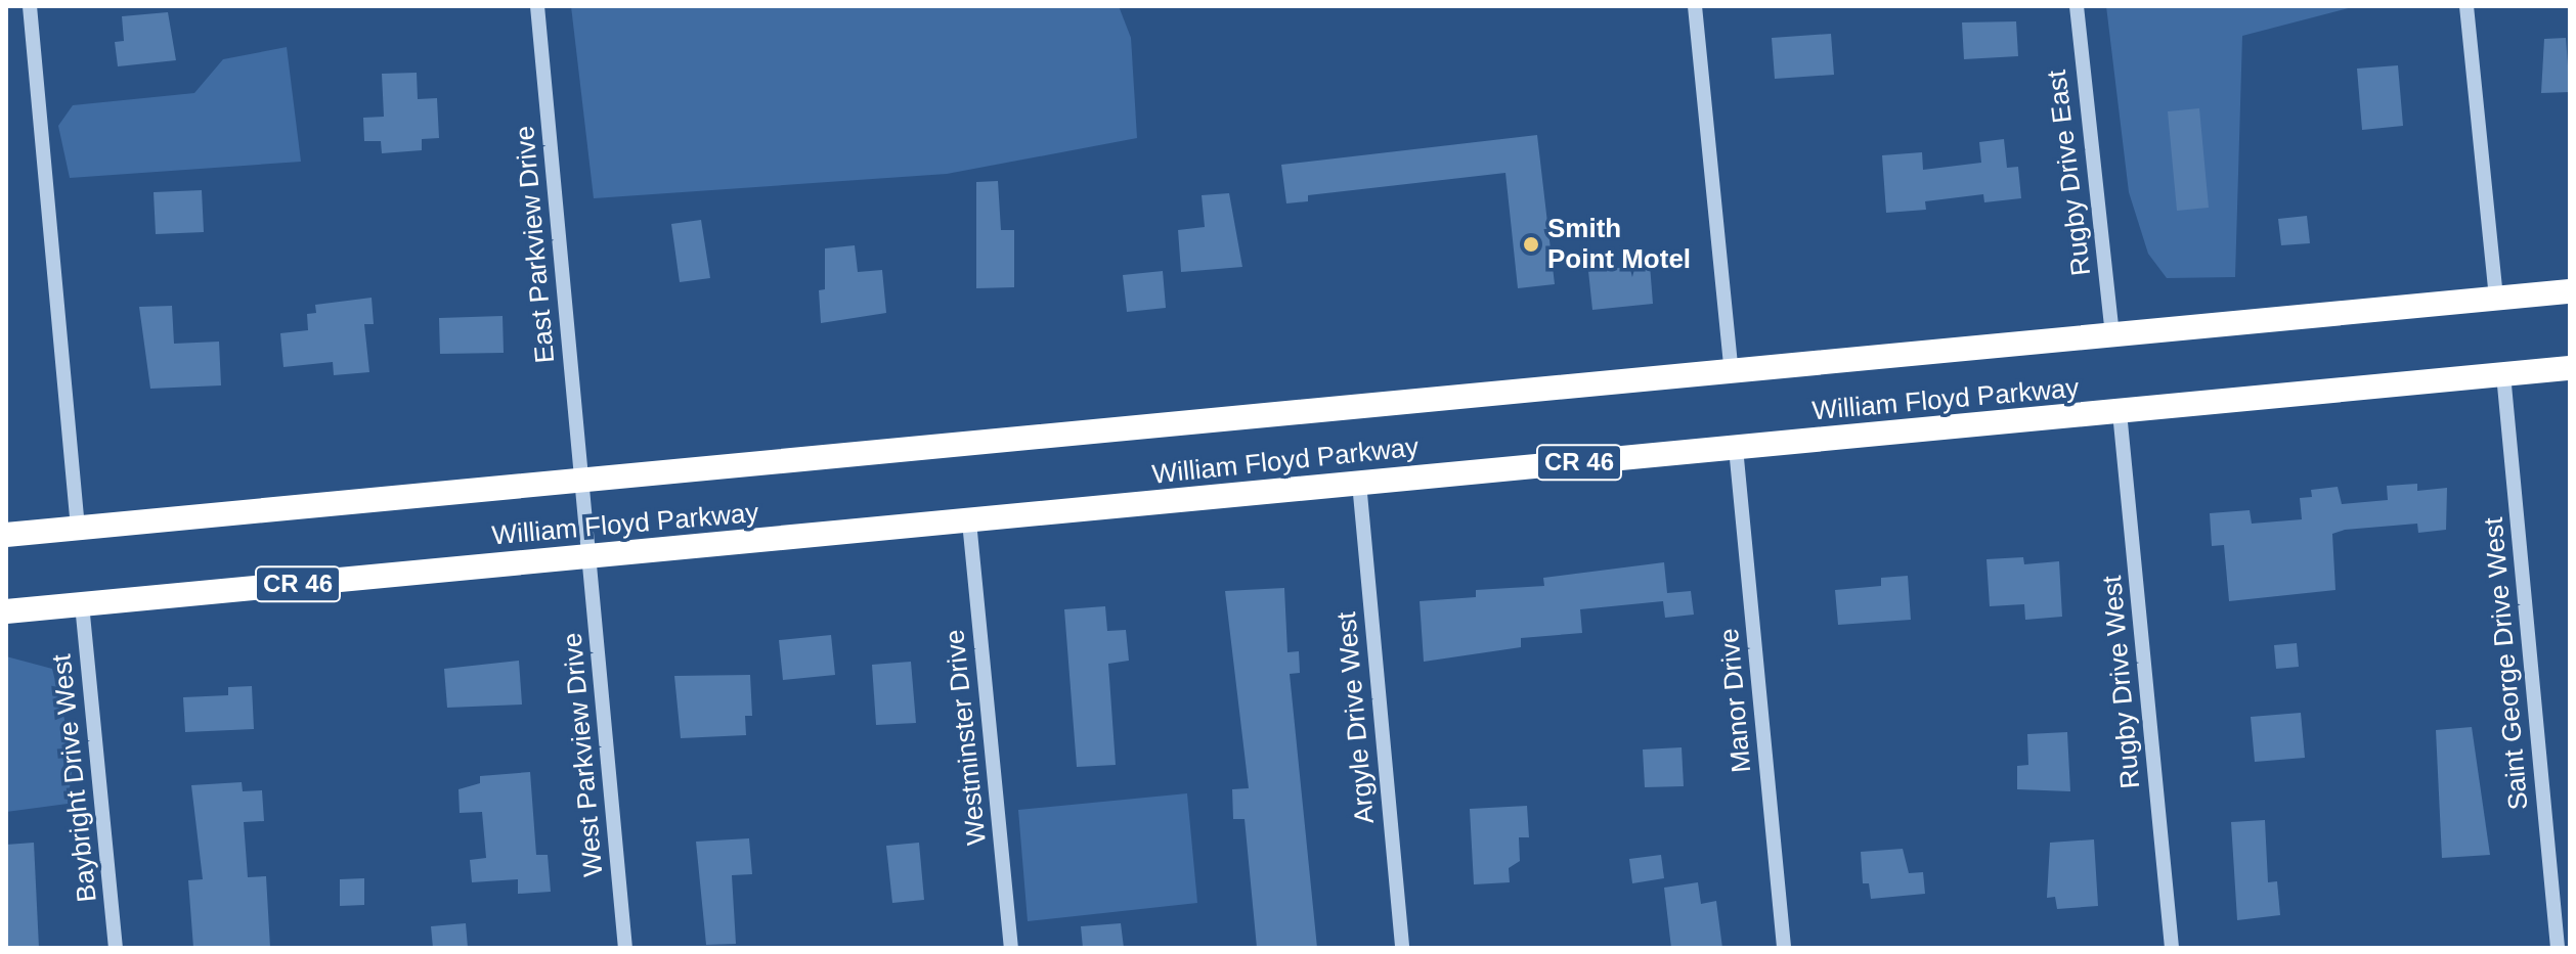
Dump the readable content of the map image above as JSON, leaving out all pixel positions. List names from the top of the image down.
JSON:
{
  "streets": {
    "highway": ["William Floyd Parkway", "CR 46"],
    "street": [
      "Rugby Drive East",
      "East Parkview Drive",
      "Saint George Drive West",
      "Rugby Drive West",
      "Manor Drive",
      "Argyle Drive West",
      "Westminster Drive",
      "West Parkview Drive",
      "Baybright Drive West"
    ]
  },
  "crossings": [
    ["Rugby Drive East", "William Floyd Parkway"],
    ["East Parkview Drive", "William Floyd Parkway"],
    ["East Parkview Drive", "West Parkview Drive"],
    ["William Floyd Parkway", "Saint George Drive West"],
    ["William Floyd Parkway", "Rugby Drive West"],
    ["William Floyd Parkway", "Manor Drive"],
    ["William Floyd Parkway", "Argyle Drive West"],
    ["William Floyd Parkway", "Westminster Drive"],
    ["William Floyd Parkway", "West Parkview Drive"],
    ["William Floyd Parkway", "Baybright Drive West"]
  ],
  "places": ["Smith Point Motel"]
}
